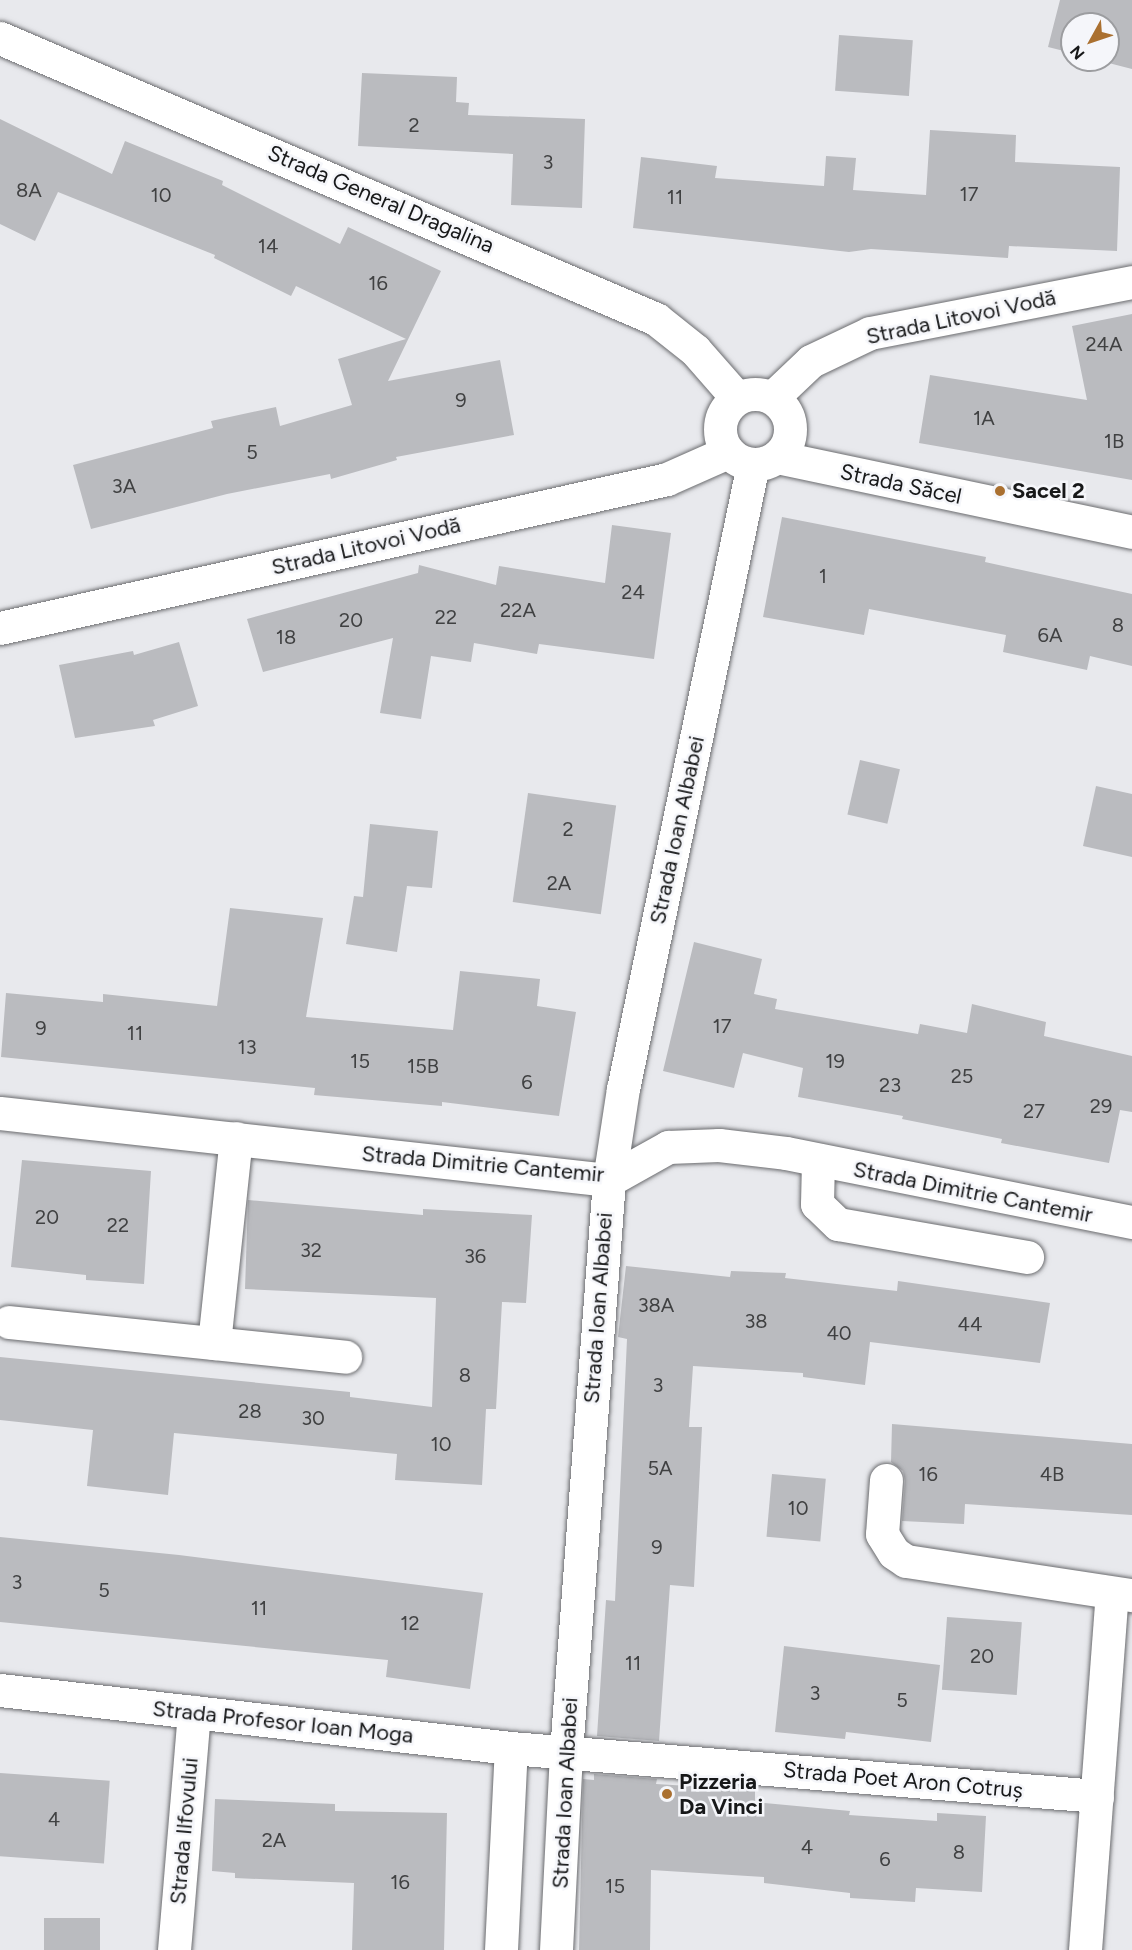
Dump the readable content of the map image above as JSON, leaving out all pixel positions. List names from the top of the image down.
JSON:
{
  "streets": {
    "street": [
      "Strada General Dragalina",
      "Strada Litovoi Vodă",
      "Strada Săcel",
      "Strada Ioan Albabei",
      "Strada Dimitrie Cantemir",
      "Strada Profesor Ioan Moga",
      "Strada Poet Aron Cotruș",
      "Strada Ilfovului"
    ]
  },
  "crossings": [
    ["Strada General Dragalina", "Strada Litovoi Vodă"],
    ["Strada General Dragalina", "Strada Săcel"],
    ["Strada General Dragalina", "Strada Ioan Albabei"],
    ["Strada Litovoi Vodă", "Strada Săcel"],
    ["Strada Litovoi Vodă", "Strada Ioan Albabei"],
    ["Strada Săcel", "Strada Ioan Albabei"],
    ["Strada Ioan Albabei", "Strada Dimitrie Cantemir"],
    ["Strada Ioan Albabei", "Strada Profesor Ioan Moga"],
    ["Strada Ioan Albabei", "Strada Poet Aron Cotruș"],
    ["Strada Profesor Ioan Moga", "Strada Poet Aron Cotruș"],
    ["Strada Profesor Ioan Moga", "Strada Ilfovului"]
  ],
  "places": ["Sacel 2", "Pizzeria Da Vinci"],
  "house_numbers": [
    "2",
    "3",
    "8A",
    "17",
    "10",
    "11",
    "14",
    "16",
    "24A",
    "9",
    "1A",
    "1B",
    "5",
    "3A",
    "1",
    "24",
    "22A",
    "22",
    "20",
    "8",
    "6A",
    "18",
    "2",
    "2A",
    "17",
    "9",
    "11",
    "13",
    "15",
    "19",
    "15B",
    "25",
    "6",
    "23",
    "29",
    "27",
    "20",
    "22",
    "32",
    "36",
    "38A",
    "38",
    "44",
    "40",
    "8",
    "3",
    "28",
    "30",
    "10",
    "5A",
    "16",
    "4B",
    "10",
    "9",
    "3",
    "5",
    "11",
    "12",
    "20",
    "11",
    "3",
    "5",
    "4",
    "2A",
    "4",
    "8",
    "6",
    "16",
    "15"
  ],
  "north": "bottom left"
}
